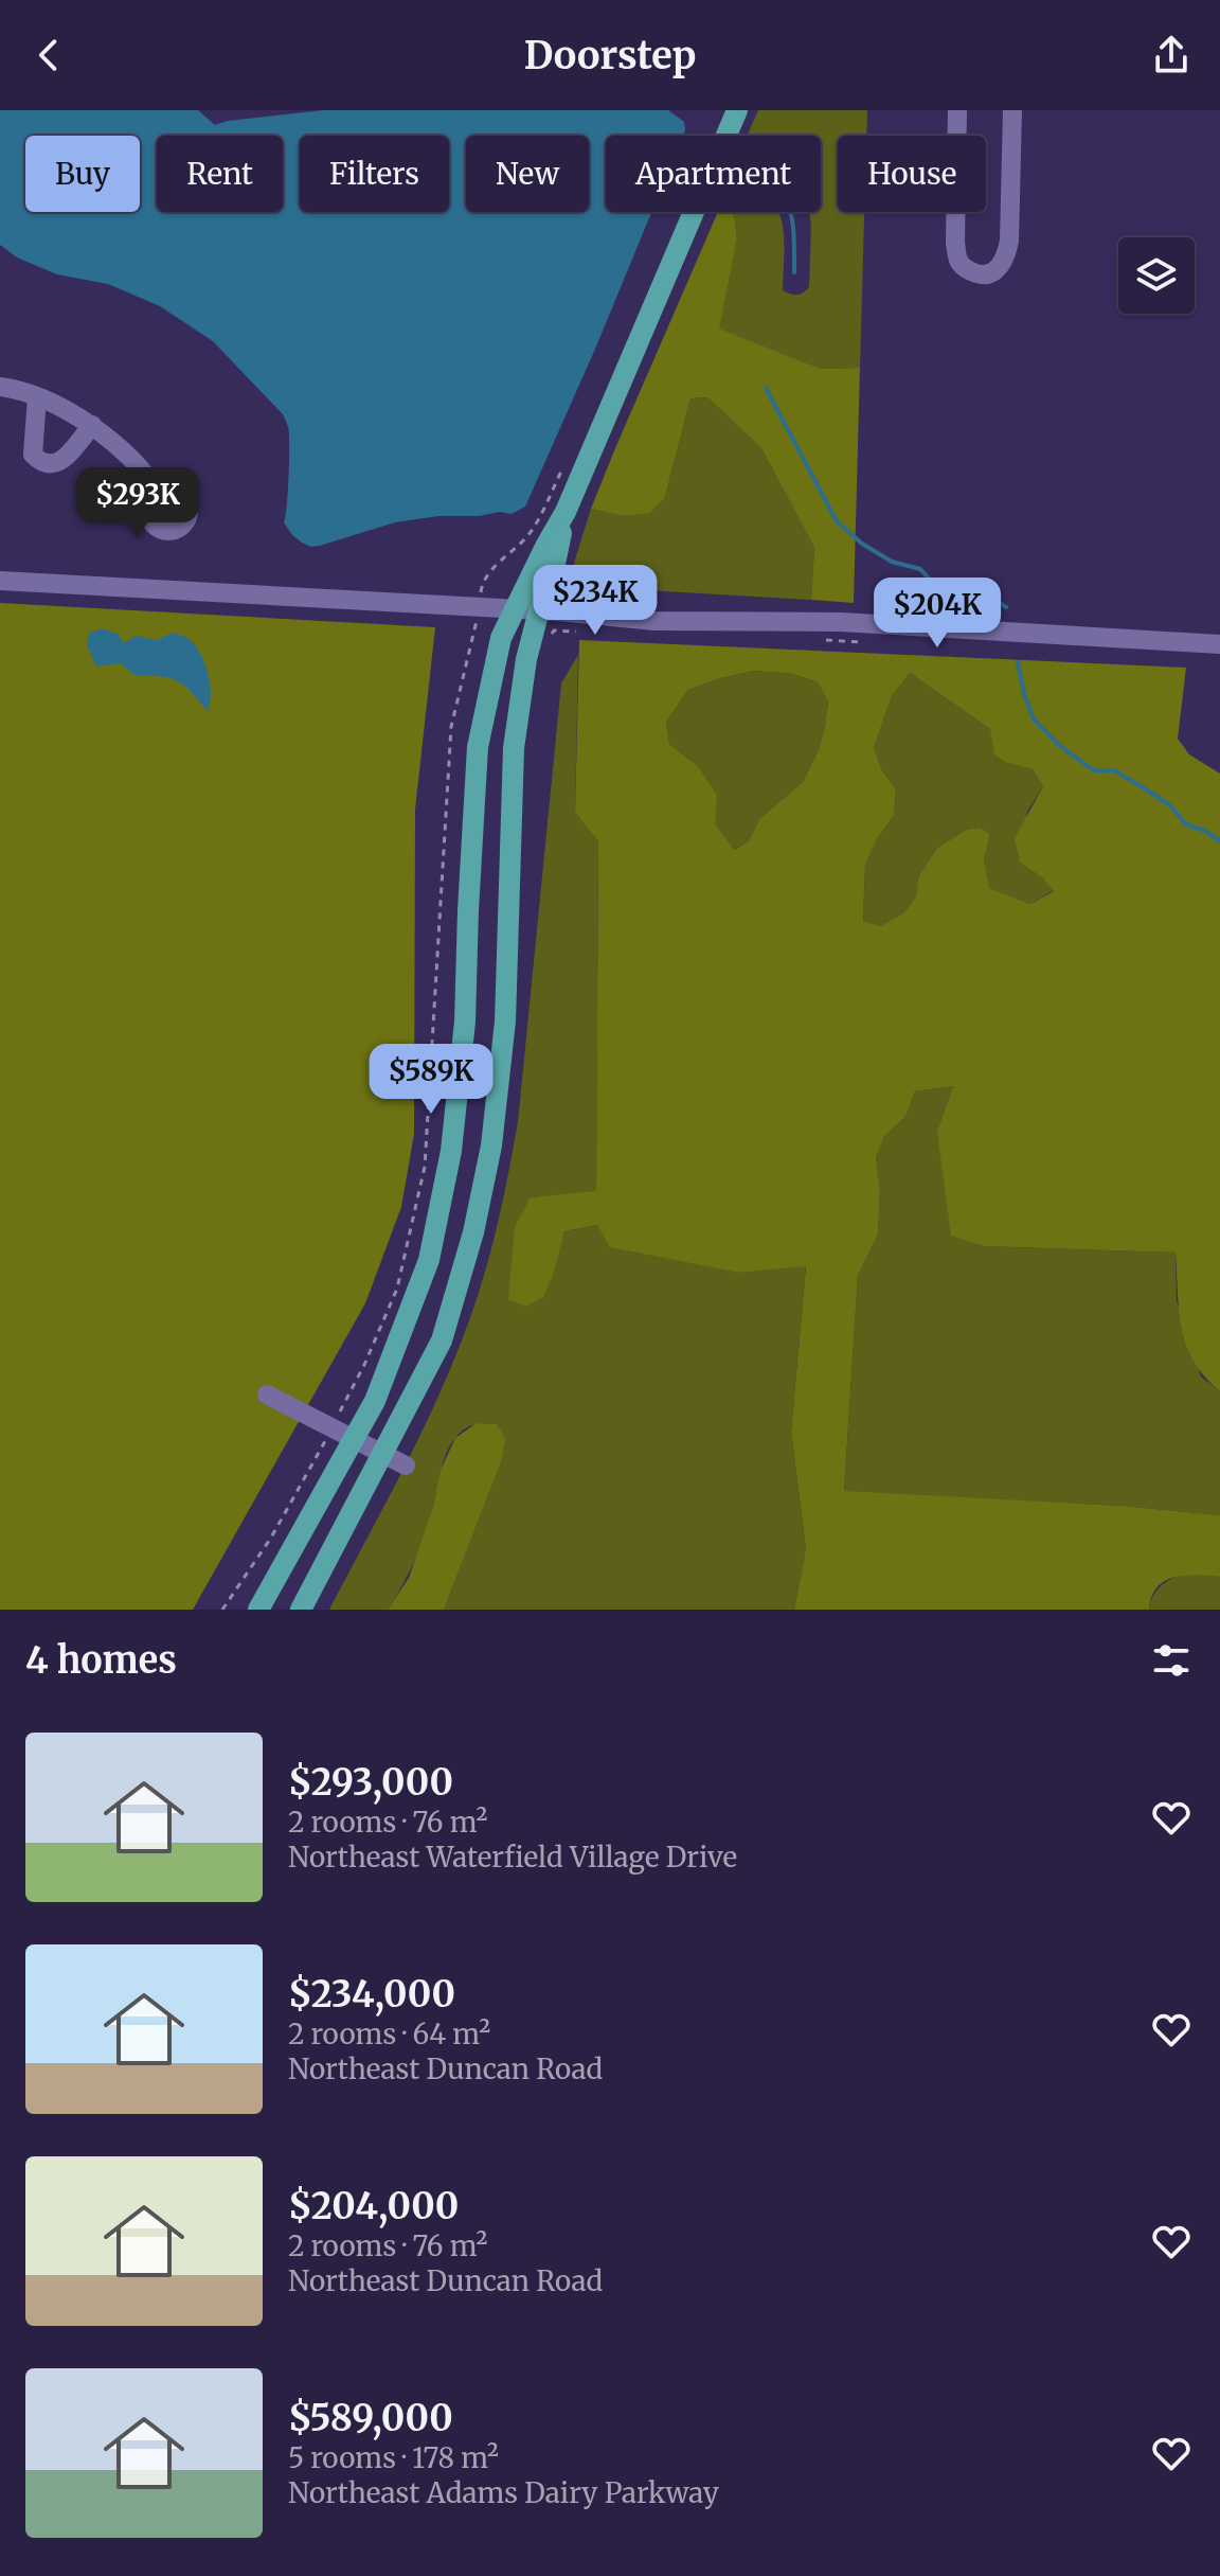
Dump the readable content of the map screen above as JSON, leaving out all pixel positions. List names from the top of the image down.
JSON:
{
  "page": {
    "header": "Doorstep",
    "chip": [
      "Buy",
      "Rent",
      "Filters",
      "New",
      "Apartment",
      "House"
    ],
    "price": [
      "$293K",
      "$234K",
      "$204K",
      "$589K"
    ],
    "heading": "4 homes",
    "list": [
      {
        "name": "$293,000",
        "note": "2 rooms · 76 m² · Northeast Waterfield Village Drive"
      },
      {
        "name": "$234,000",
        "note": "2 rooms · 64 m² · Northeast Duncan Road"
      },
      {
        "name": "$204,000",
        "note": "2 rooms · 76 m² · Northeast Duncan Road"
      },
      {
        "name": "$589,000",
        "note": "5 rooms · 178 m² · Northeast Adams Dairy Parkway"
      }
    ]
  }
}
